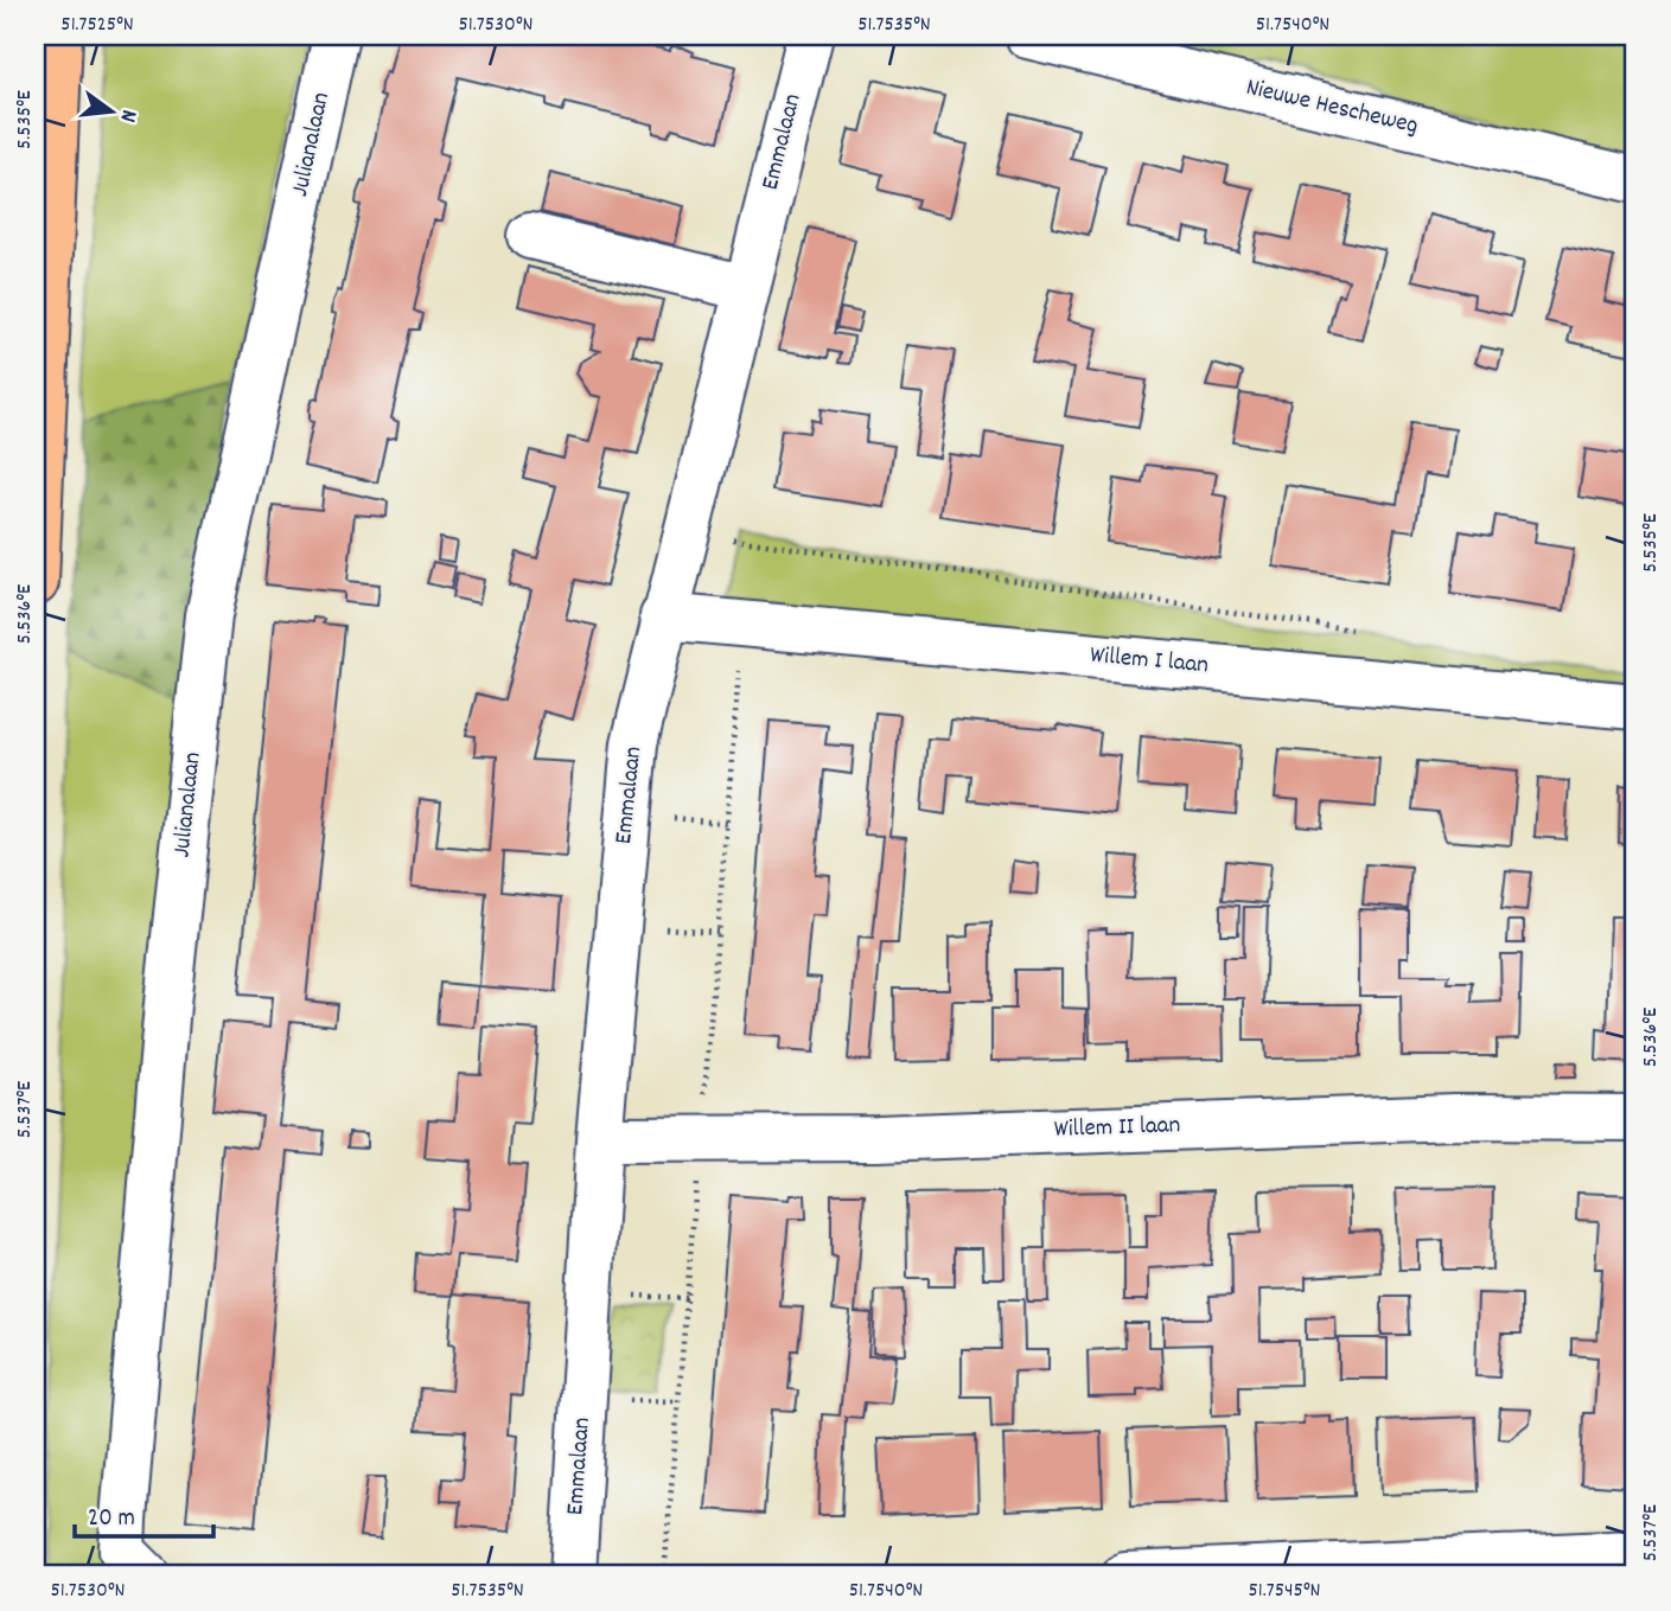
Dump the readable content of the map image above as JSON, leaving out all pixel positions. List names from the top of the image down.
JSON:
{
  "streets": {
    "street": [
      "Nieuwe Hescheweg",
      "Emmalaan",
      "Julianalaan",
      "Willem I laan",
      "Willem II laan"
    ]
  },
  "crossings": [
    ["Emmalaan", "Willem I laan"],
    ["Emmalaan", "Willem II laan"]
  ],
  "scale_bar": "20 m",
  "north": "right",
  "coordinates": [
    "51.7525°N",
    "51.7530°N",
    "51.7535°N",
    "51.7540°N",
    "5.535°E",
    "5.536°E",
    "5.537°E",
    "51.7545°N"
  ]
}
